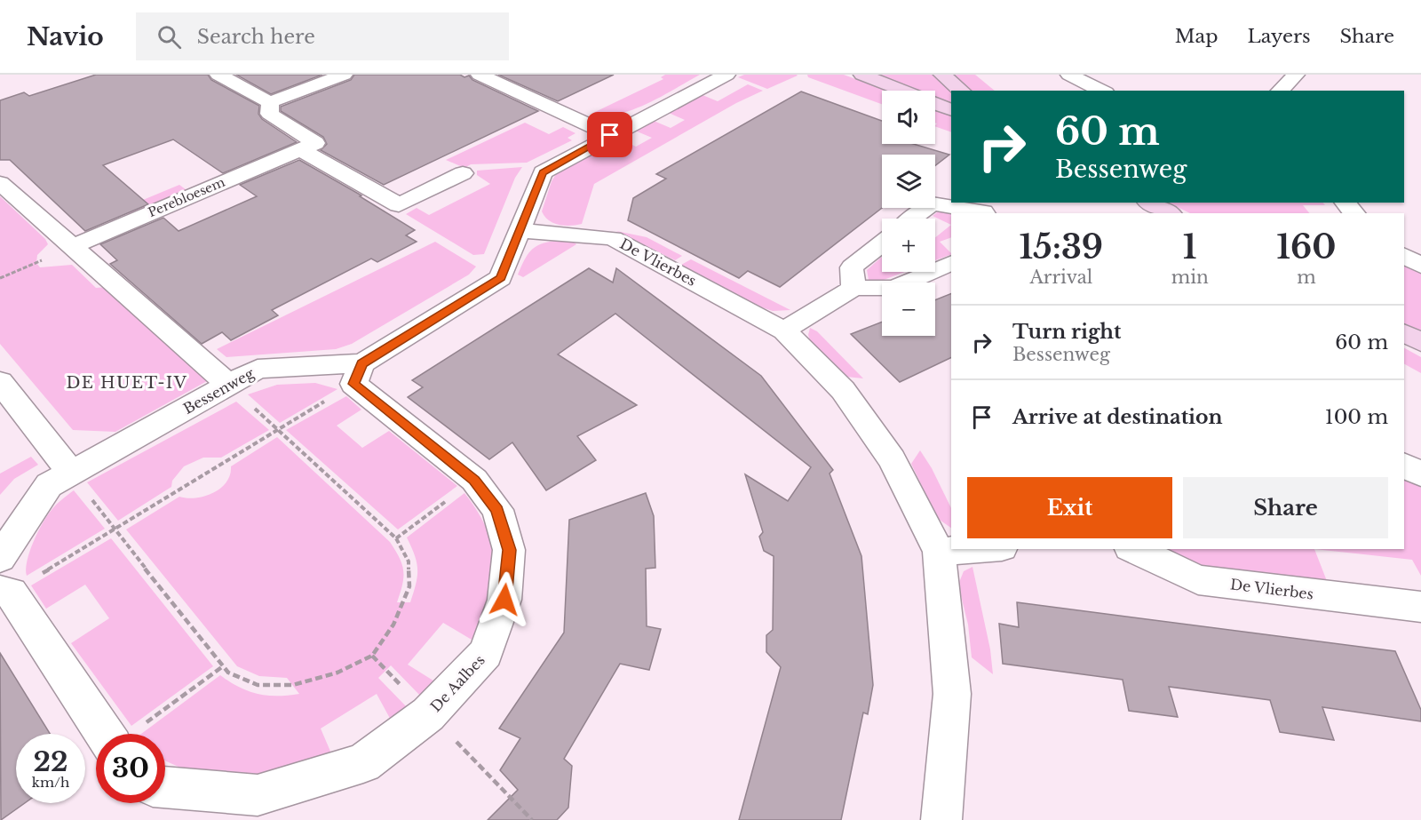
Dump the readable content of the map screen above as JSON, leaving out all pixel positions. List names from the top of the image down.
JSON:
{
  "streets": {
    "street": [
      "Perebloesem",
      "De Vlierbes",
      "Bessenweg",
      "De Aalbes"
    ]
  },
  "crossings": [
    ["De Vlierbes", "Bessenweg"],
    ["Bessenweg", "De Aalbes"]
  ],
  "districts": ["DE HUET-IV"],
  "page": {
    "header": "Navio",
    "search": "Search here",
    "nav": ["Map", "Layers", "Share"],
    "map_buttons": ["+", "−"],
    "turn": ["60 m", "Bessenweg"],
    "eta": [
      "15:39",
      "Arrival",
      "1",
      "min",
      "160",
      "m"
    ],
    "list": [
      {
        "name": "Turn right",
        "note": "Bessenweg",
        "value": "60 m"
      },
      {
        "name": "Arrive at destination",
        "value": "100 m"
      }
    ],
    "buttons": ["Exit", "Share"],
    "speed": "22 km/h",
    "limit": "30"
  }
}
